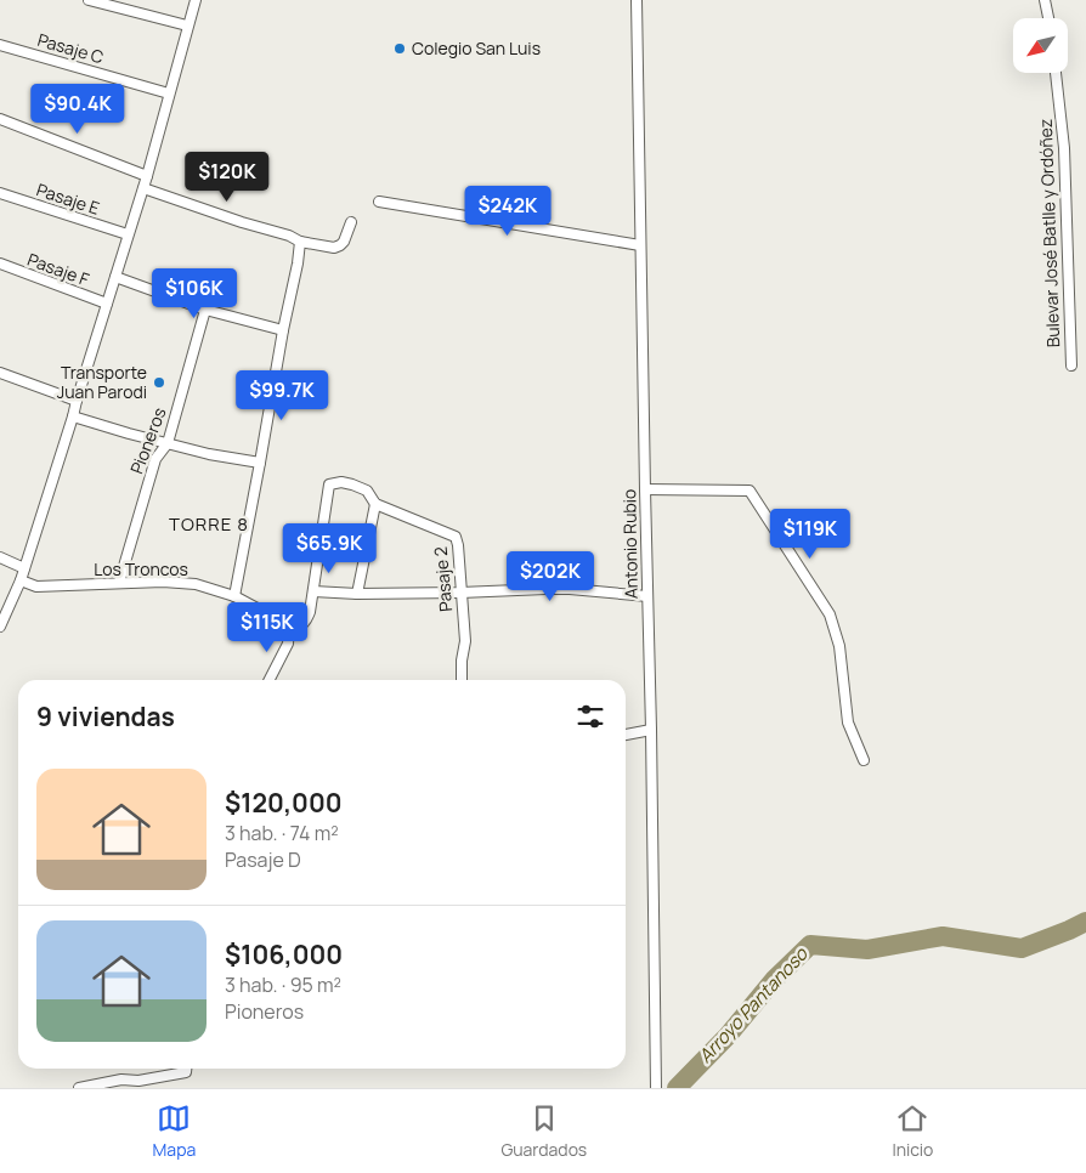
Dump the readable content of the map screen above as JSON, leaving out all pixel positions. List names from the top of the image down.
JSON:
{
  "streets": {
    "street": [
      "Pasaje C",
      "Pasaje E",
      "Bulevar José Batlle y Ordóñez",
      "Pasaje F",
      "Pioneros",
      "Antonio Rubio",
      "Los Troncos",
      "Pasaje 2"
    ]
  },
  "crossings": [
    ["Pioneros", "Los Troncos"]
  ],
  "districts": ["TORRE 8"],
  "water": ["Arroyo Pantanoso"],
  "places": ["Colegio San Luis", "Transporte Juan Parodi"],
  "north": "bottom left",
  "page": {
    "price": [
      "$90.4K",
      "$120K",
      "$242K",
      "$106K",
      "$99.7K",
      "$119K",
      "$65.9K",
      "$202K",
      "$115K"
    ],
    "heading": "9 viviendas",
    "list": [
      {
        "name": "$120,000",
        "note": "3 hab. · 74 m² · Pasaje D"
      },
      {
        "name": "$106,000",
        "note": "3 hab. · 95 m² · Pioneros"
      }
    ],
    "tabs": ["Mapa", "Guardados", "Inicio"]
  }
}
